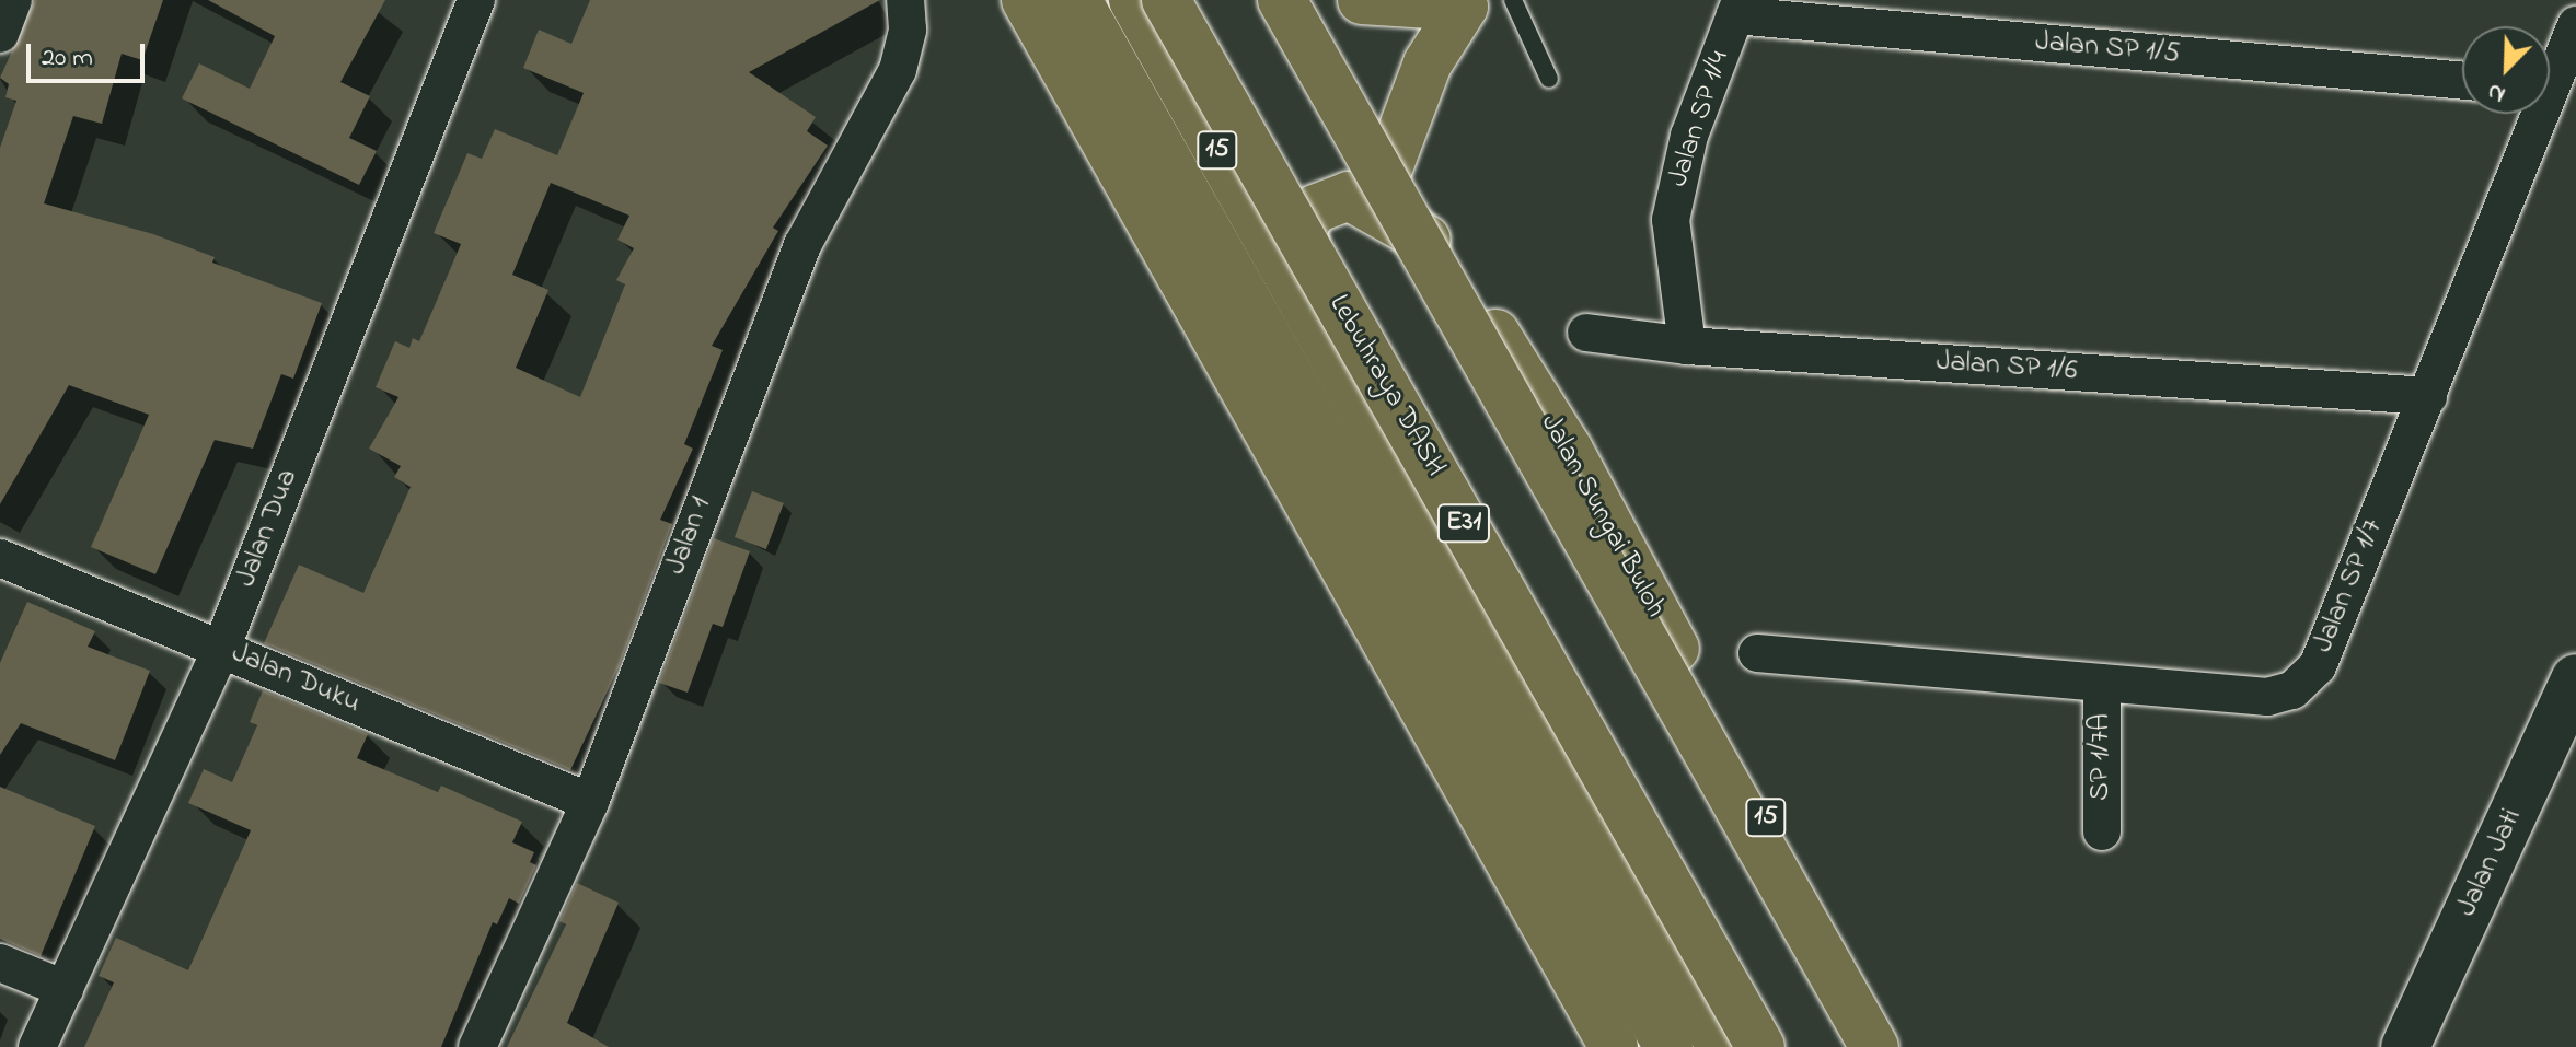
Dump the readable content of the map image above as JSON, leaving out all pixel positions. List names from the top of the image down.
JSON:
{
  "streets": {
    "highway": [
      "15",
      "Lebuhraya DASH",
      "Jalan Sungai Buloh",
      "E31"
    ],
    "street": [
      "Jalan SP 1/5",
      "Jalan SP 1/4",
      "Jalan SP 1/6",
      "Jalan Dua",
      "Jalan 1",
      "Jalan SP 1/7",
      "Jalan Duku",
      "SP 1/7A",
      "Jalan Jati"
    ]
  },
  "crossings": [
    ["Jalan SP 1/5", "Jalan SP 1/4"],
    ["Jalan SP 1/4", "Jalan SP 1/6"],
    ["Jalan SP 1/6", "Jalan SP 1/7"],
    ["Jalan Dua", "Jalan Duku"],
    ["Jalan 1", "Jalan Duku"],
    ["Jalan SP 1/7", "SP 1/7A"]
  ],
  "scale_bar": "20 m",
  "north": "bottom left"
}
